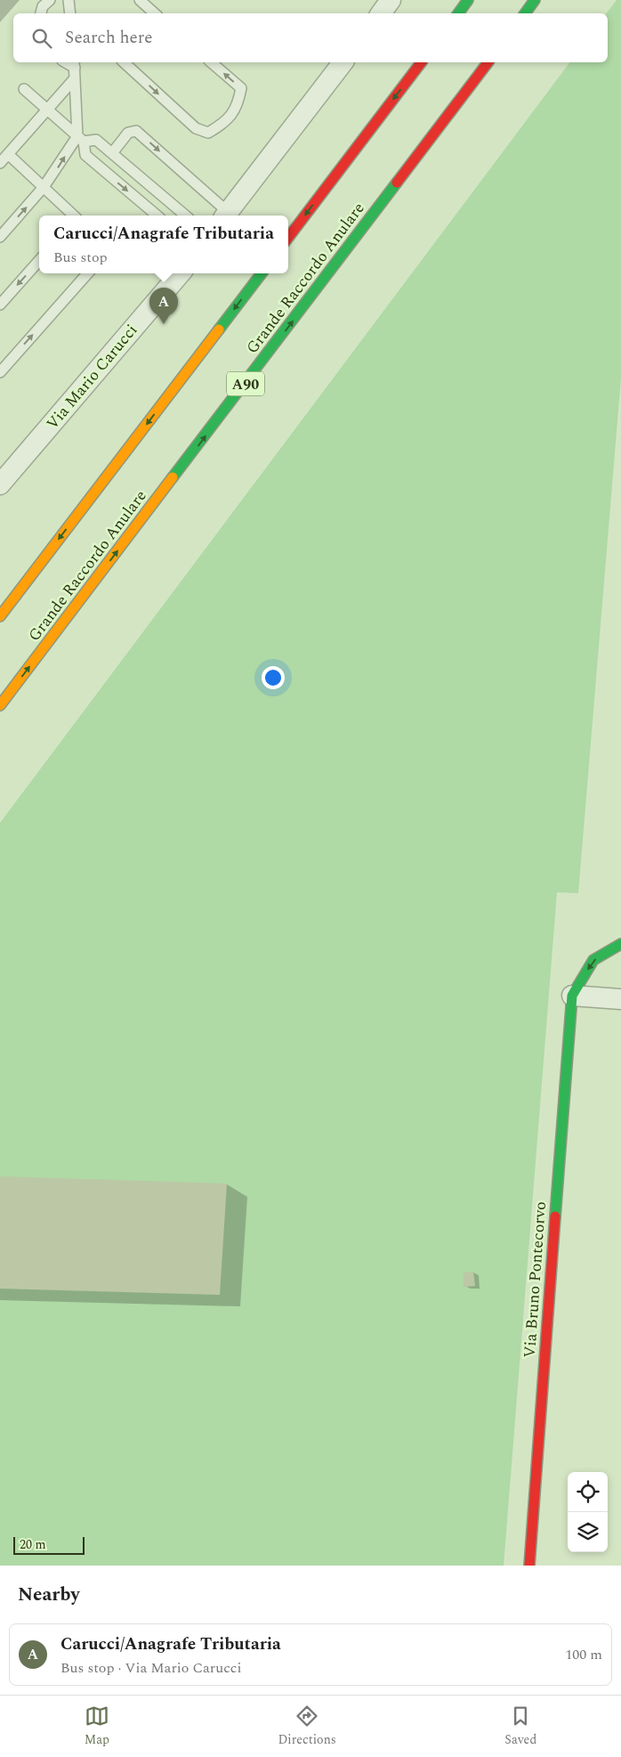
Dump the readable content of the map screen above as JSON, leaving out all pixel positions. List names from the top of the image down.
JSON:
{
  "streets": {
    "main road": ["Grande Raccordo Anulare", "A90", "Via Bruno Pontecorvo"],
    "street": ["Via Mario Carucci"]
  },
  "scale_bar": "20 m",
  "page": {
    "search": "Search here",
    "popup": ["Carucci/Anagrafe Tributaria", "Bus stop"],
    "pins": "A",
    "scale": "20 m",
    "heading": "Nearby",
    "list": [
      {
        "mark": "A",
        "name": "Carucci/Anagrafe Tributaria",
        "note": "Bus stop · Via Mario Carucci",
        "value": "100 m"
      }
    ],
    "nav": ["Map", "Directions", "Saved"]
  }
}
